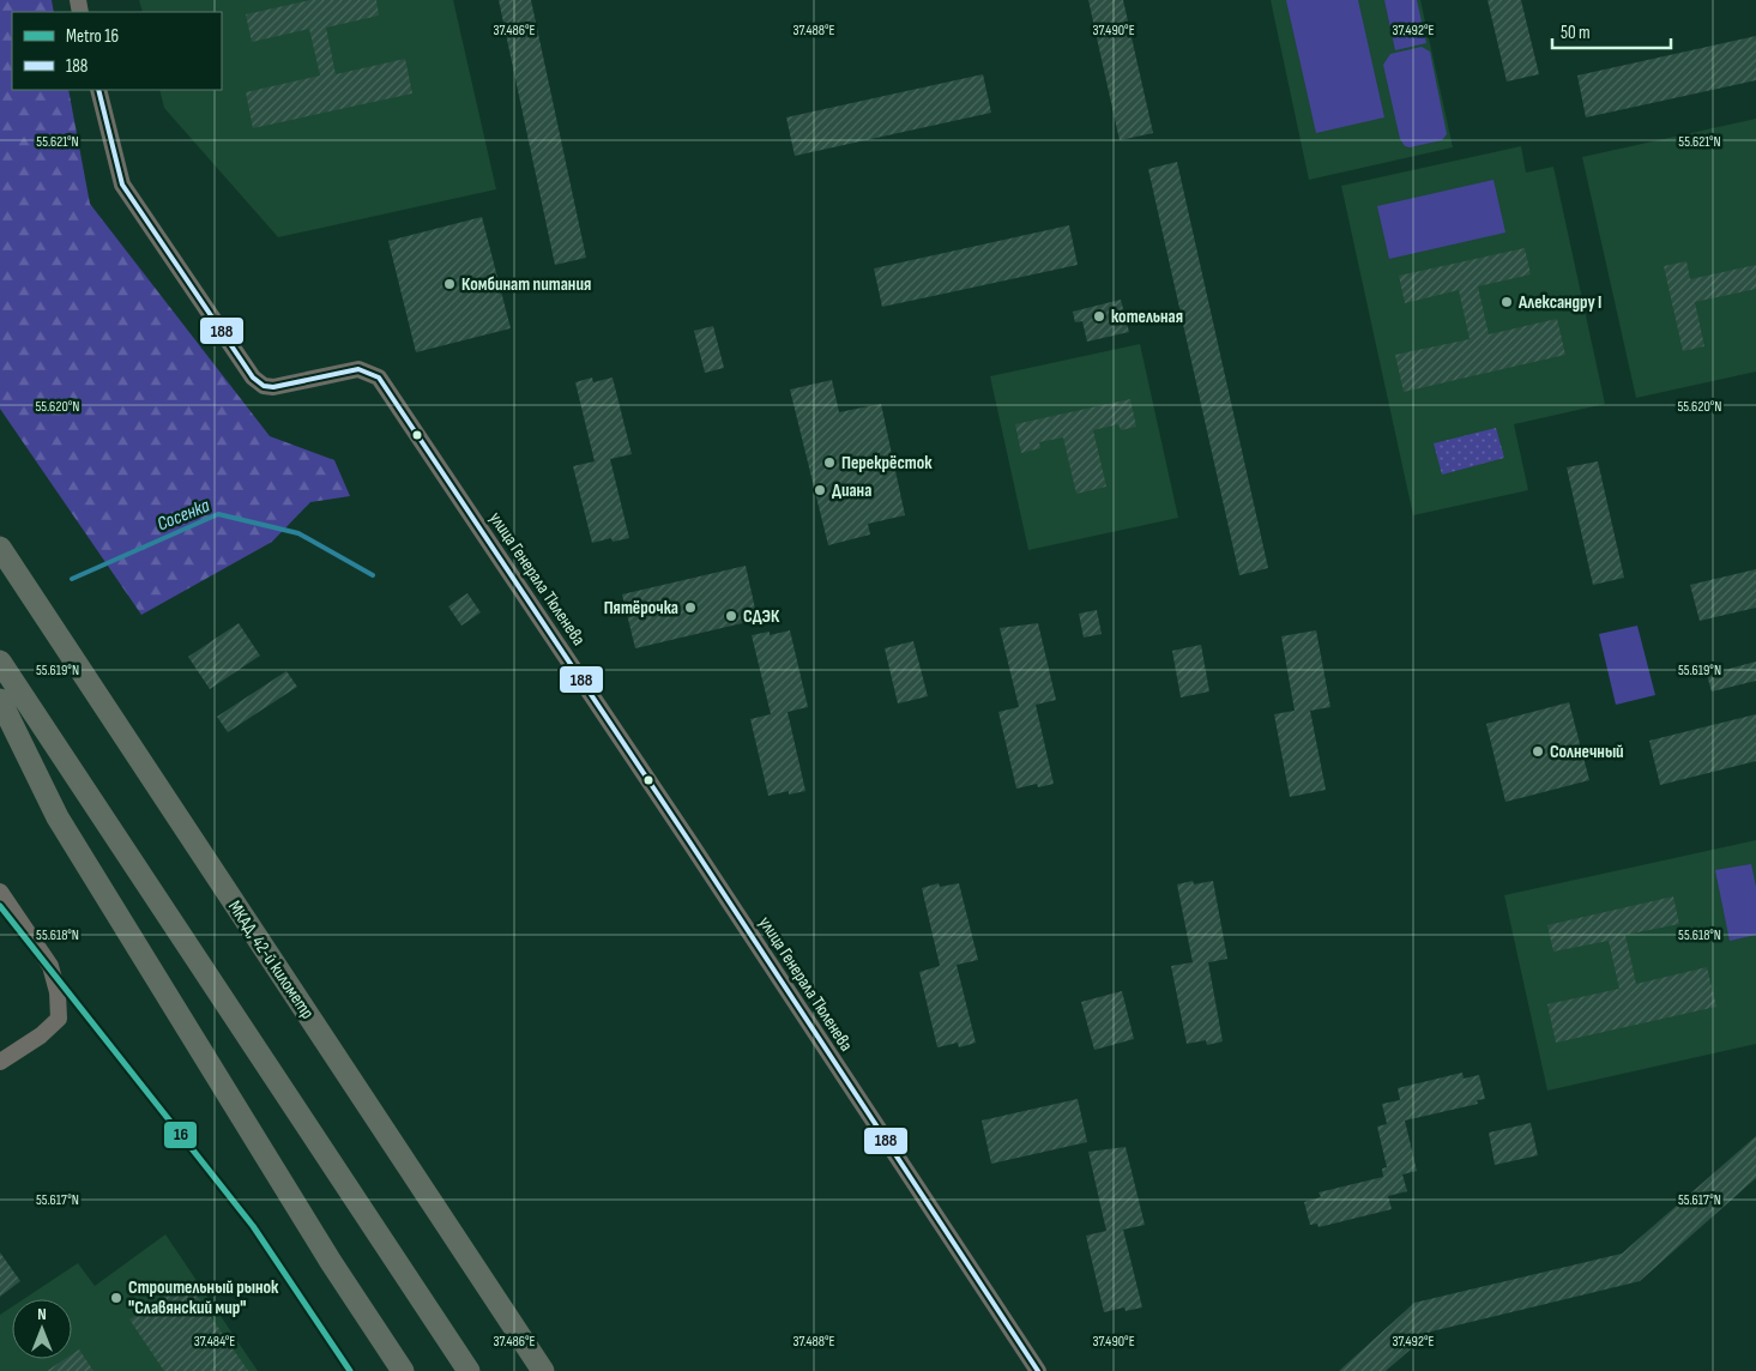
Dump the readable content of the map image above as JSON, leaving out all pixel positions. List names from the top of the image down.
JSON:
{
  "streets": {
    "highway": ["МКАД, 42-й километр"],
    "street": ["улица Генерала Тюленева"]
  },
  "water": ["Сосенка"],
  "places": [
    "Комбинат питания",
    "Александру I",
    "котельная",
    "Перекрёсток",
    "Диана",
    "Пятёрочка",
    "СДЭК",
    "Солнечный",
    "Строительный рынок \"Славянский мир\""
  ],
  "lines": ["transit line 188", "metro line 16"],
  "legend": ["Metro 16", "188"],
  "scale_bar": "50 m",
  "north": "top",
  "coordinates": [
    "37.486°E",
    "37.488°E",
    "37.490°E",
    "37.492°E",
    "55.621°N",
    "55.620°N",
    "55.619°N",
    "55.618°N",
    "55.617°N",
    "37.484°E"
  ]
}
